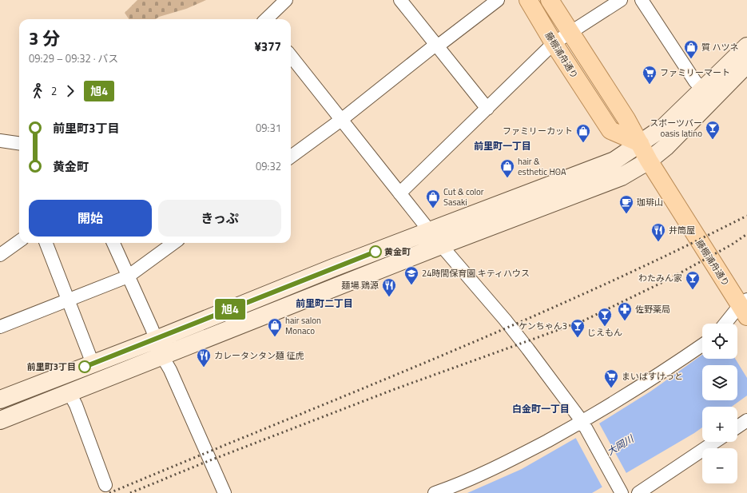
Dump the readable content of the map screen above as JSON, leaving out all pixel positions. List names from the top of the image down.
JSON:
{
  "streets": {
    "main road": ["藤棚浦舟通り"]
  },
  "districts": ["前里町一丁目", "前里町二丁目", "白金町一丁目"],
  "water": ["大岡川"],
  "places": {
    "shop": [
      "質 ハツネ",
      "ファミリーカット",
      "hair & esthetic HOA",
      "Cut & color Sasaki",
      "hair salon Monaco"
    ],
    "supermarket": ["ファミリーマート", "まいばすけっと"],
    "bar": [
      "スポーツバー oasis latino",
      "わたみん家",
      "じえもん",
      "ケンちゃん3"
    ],
    "cafe": ["珈琲山"],
    "restaurant": ["井筒屋", "麺場 鶏源", "カレータンタン麺 征虎"],
    "other": ["黄金町", "前里町3丁目"],
    "school or university": ["24時間保育園 キティハウス"],
    "pharmacy": ["佐野薬局"]
  },
  "lines": ["bus line 旭4"],
  "page": {
    "on_map": "旭4",
    "heading": ["3 分", "09:29 – 09:32 · バス", "¥377"],
    "legs": ["2", "旭4"],
    "list": [
      {
        "name": "前里町3丁目",
        "value": "09:31"
      },
      {
        "name": "黄金町",
        "value": "09:32"
      }
    ],
    "buttons": ["開始", "きっぷ"],
    "map_buttons": ["+", "−"]
  }
}
